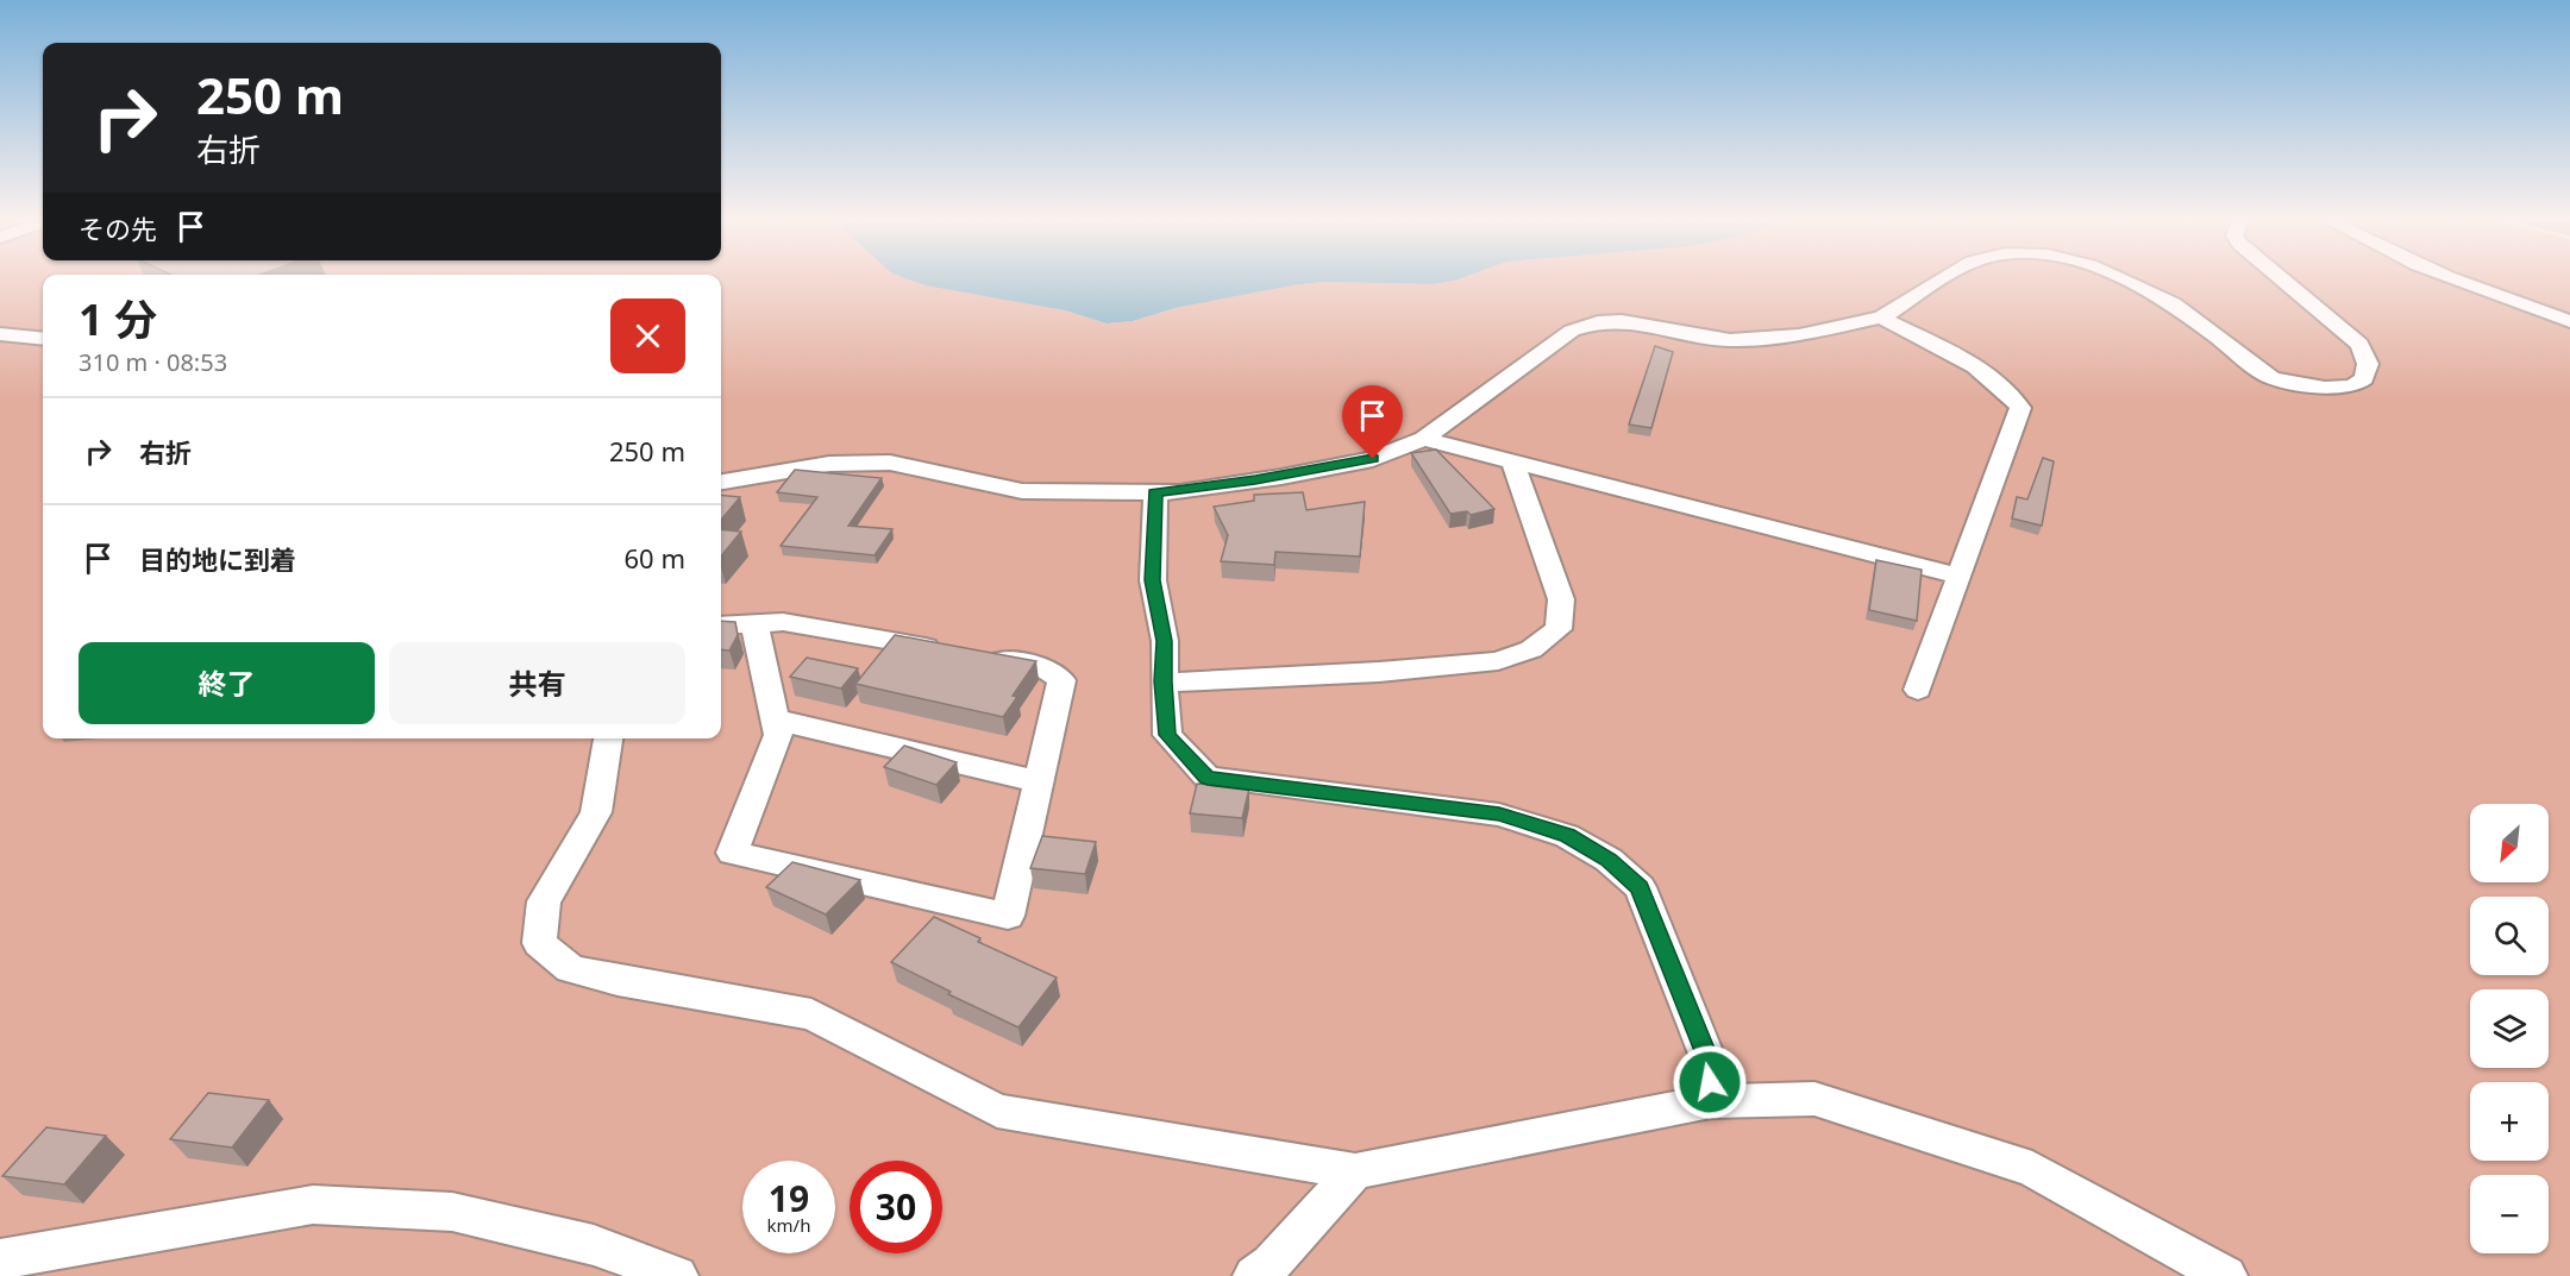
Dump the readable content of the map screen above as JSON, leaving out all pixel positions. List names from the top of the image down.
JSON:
{
  "north": "bottom left",
  "page": {
    "turn": ["250 m", "右折"],
    "then": "その先",
    "heading": ["1 分", "310 m · 08:53"],
    "list": [
      {
        "name": "右折",
        "value": "250 m"
      },
      {
        "name": "目的地に到着",
        "value": "60 m"
      }
    ],
    "buttons": ["終了", "共有"],
    "map_buttons": ["+", "−"],
    "speed": "19 km/h",
    "limit": "30"
  }
}
